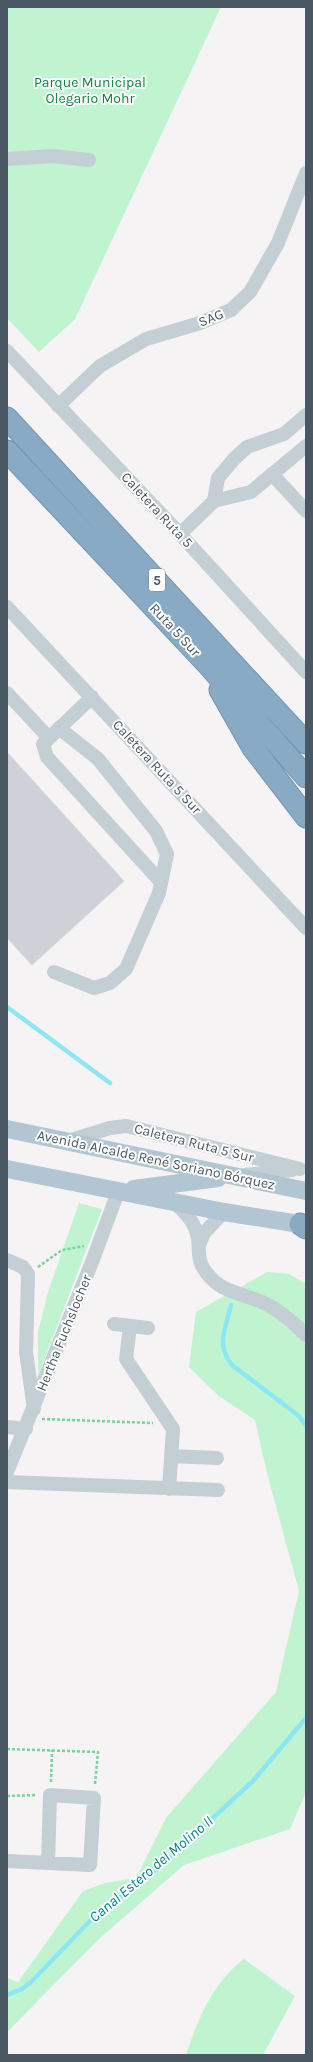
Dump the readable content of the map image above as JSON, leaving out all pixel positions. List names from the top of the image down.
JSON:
{
  "streets": {
    "highway": ["5", "Ruta 5 Sur"],
    "main road": ["Avenida Alcalde René Soriano Bórquez"],
    "street": [
      "SAG",
      "Caletera Ruta 5",
      "Caletera Ruta 5 Sur",
      "Hertha Fuchslocher"
    ]
  },
  "crossings": [
    ["SAG", "Caletera Ruta 5"],
    ["Caletera Ruta 5 Sur", "Avenida Alcalde René Soriano Bórquez"]
  ],
  "water": ["Canal Estero del Molino II"],
  "parks": ["Parque Municipal Olegario Mohr"]
}
